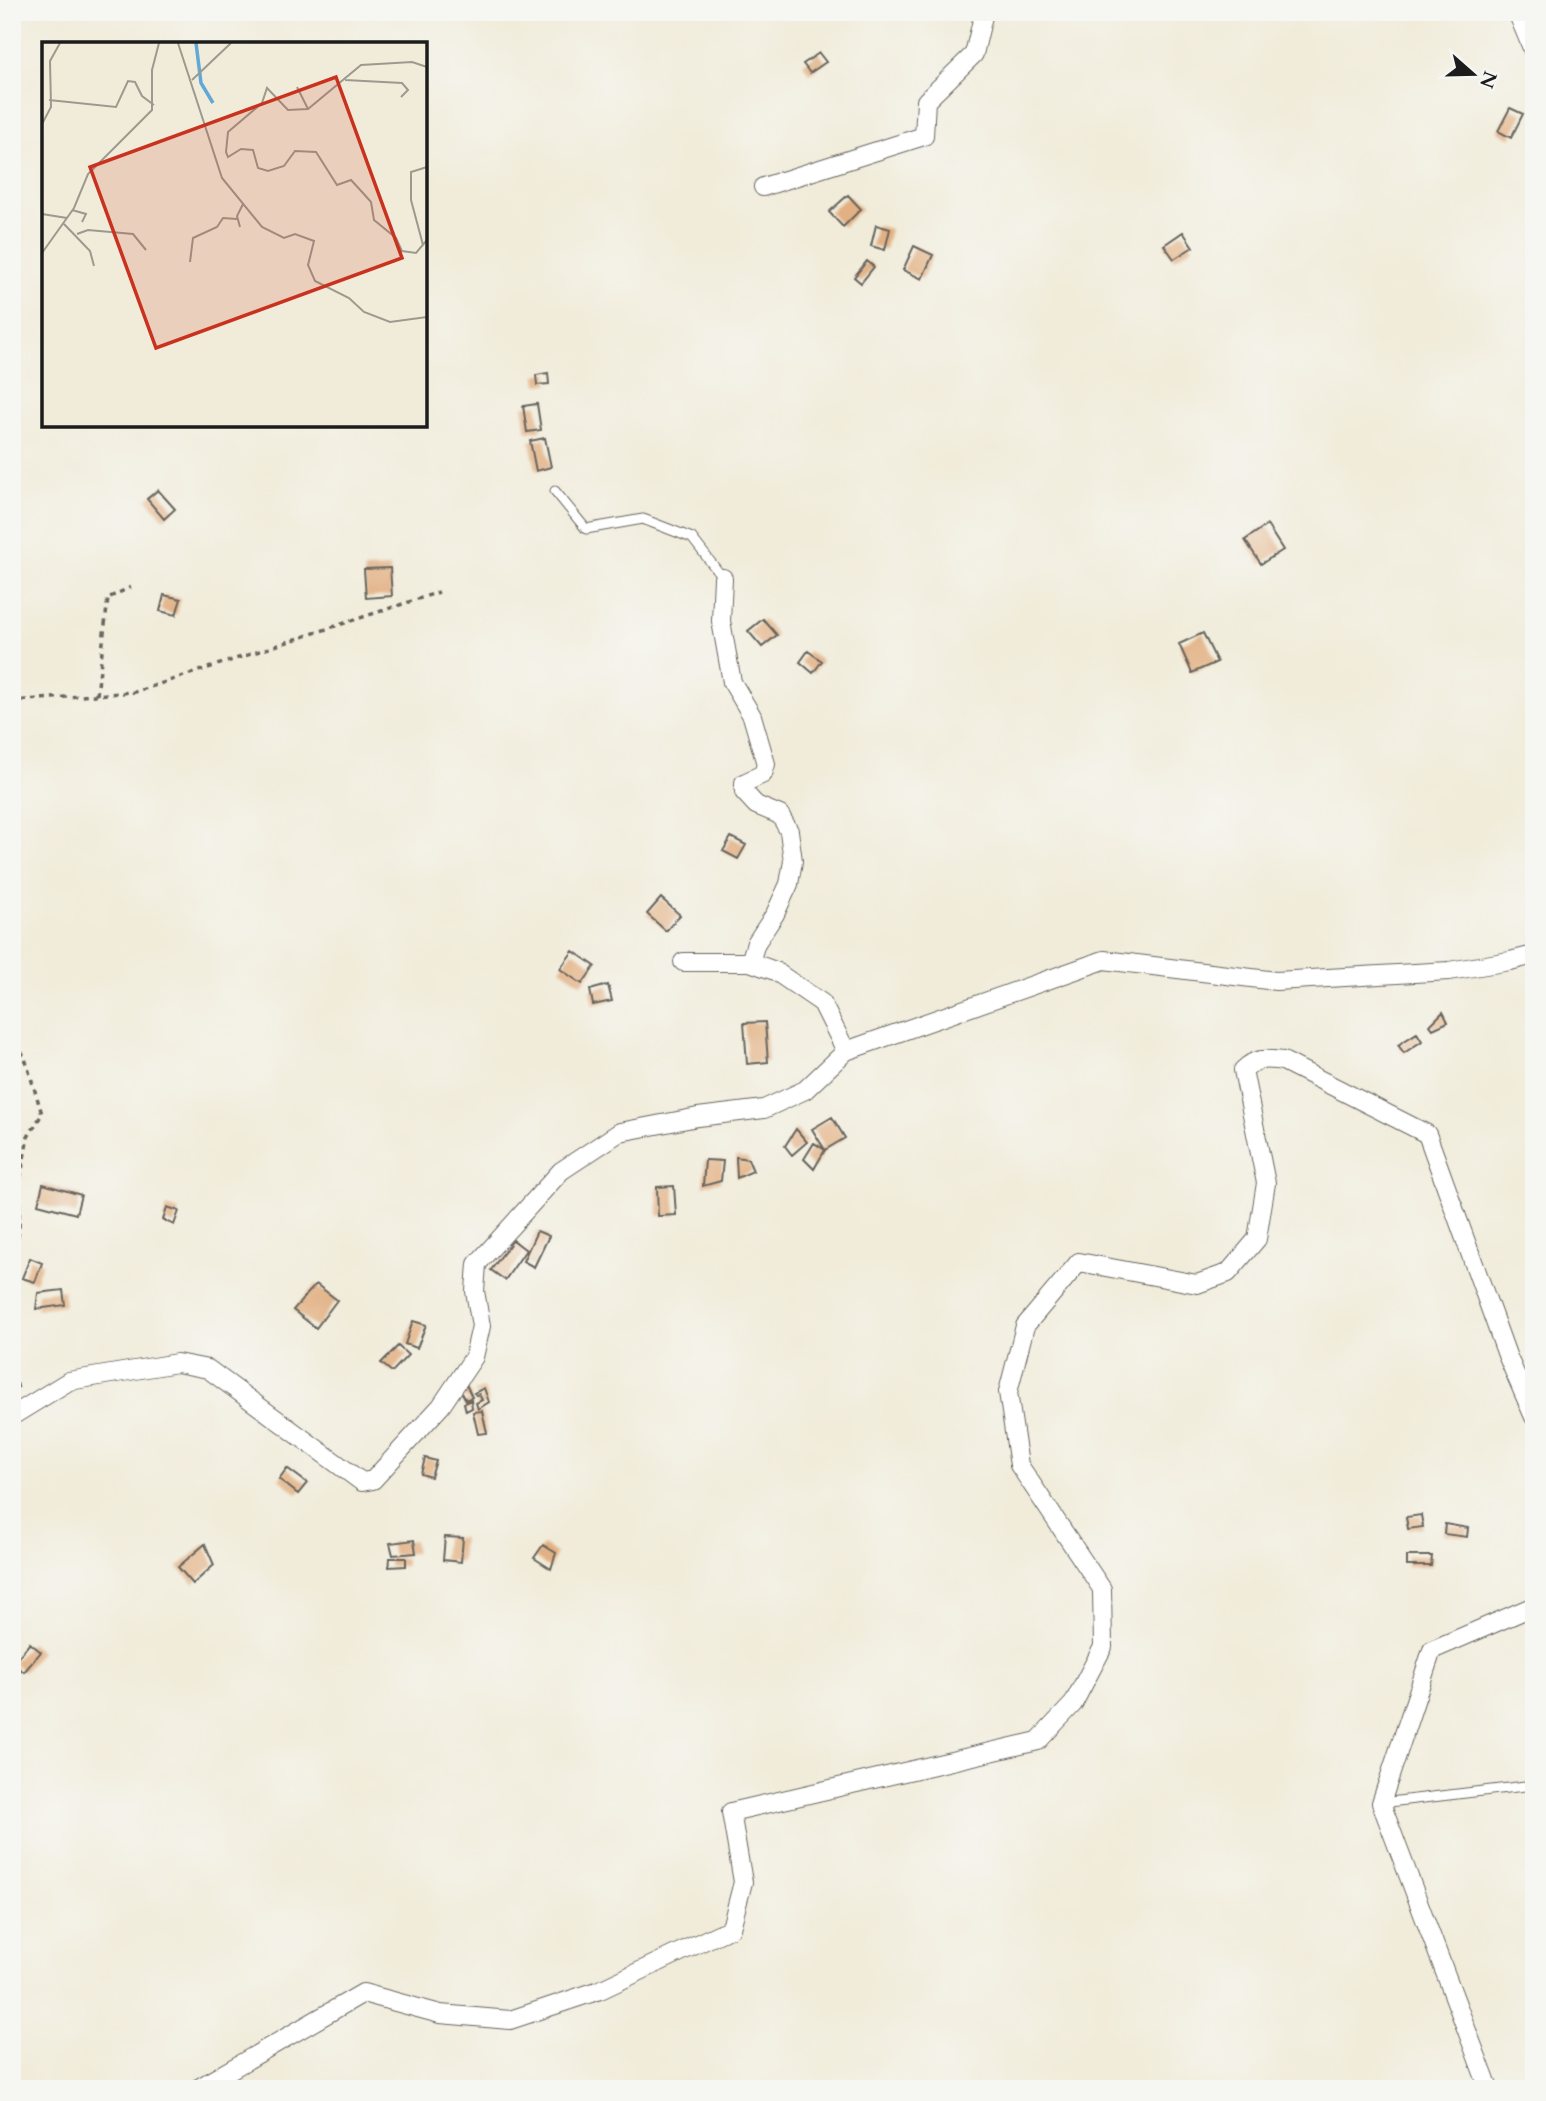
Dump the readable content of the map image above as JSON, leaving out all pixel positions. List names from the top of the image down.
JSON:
{
  "north": "right"
}
